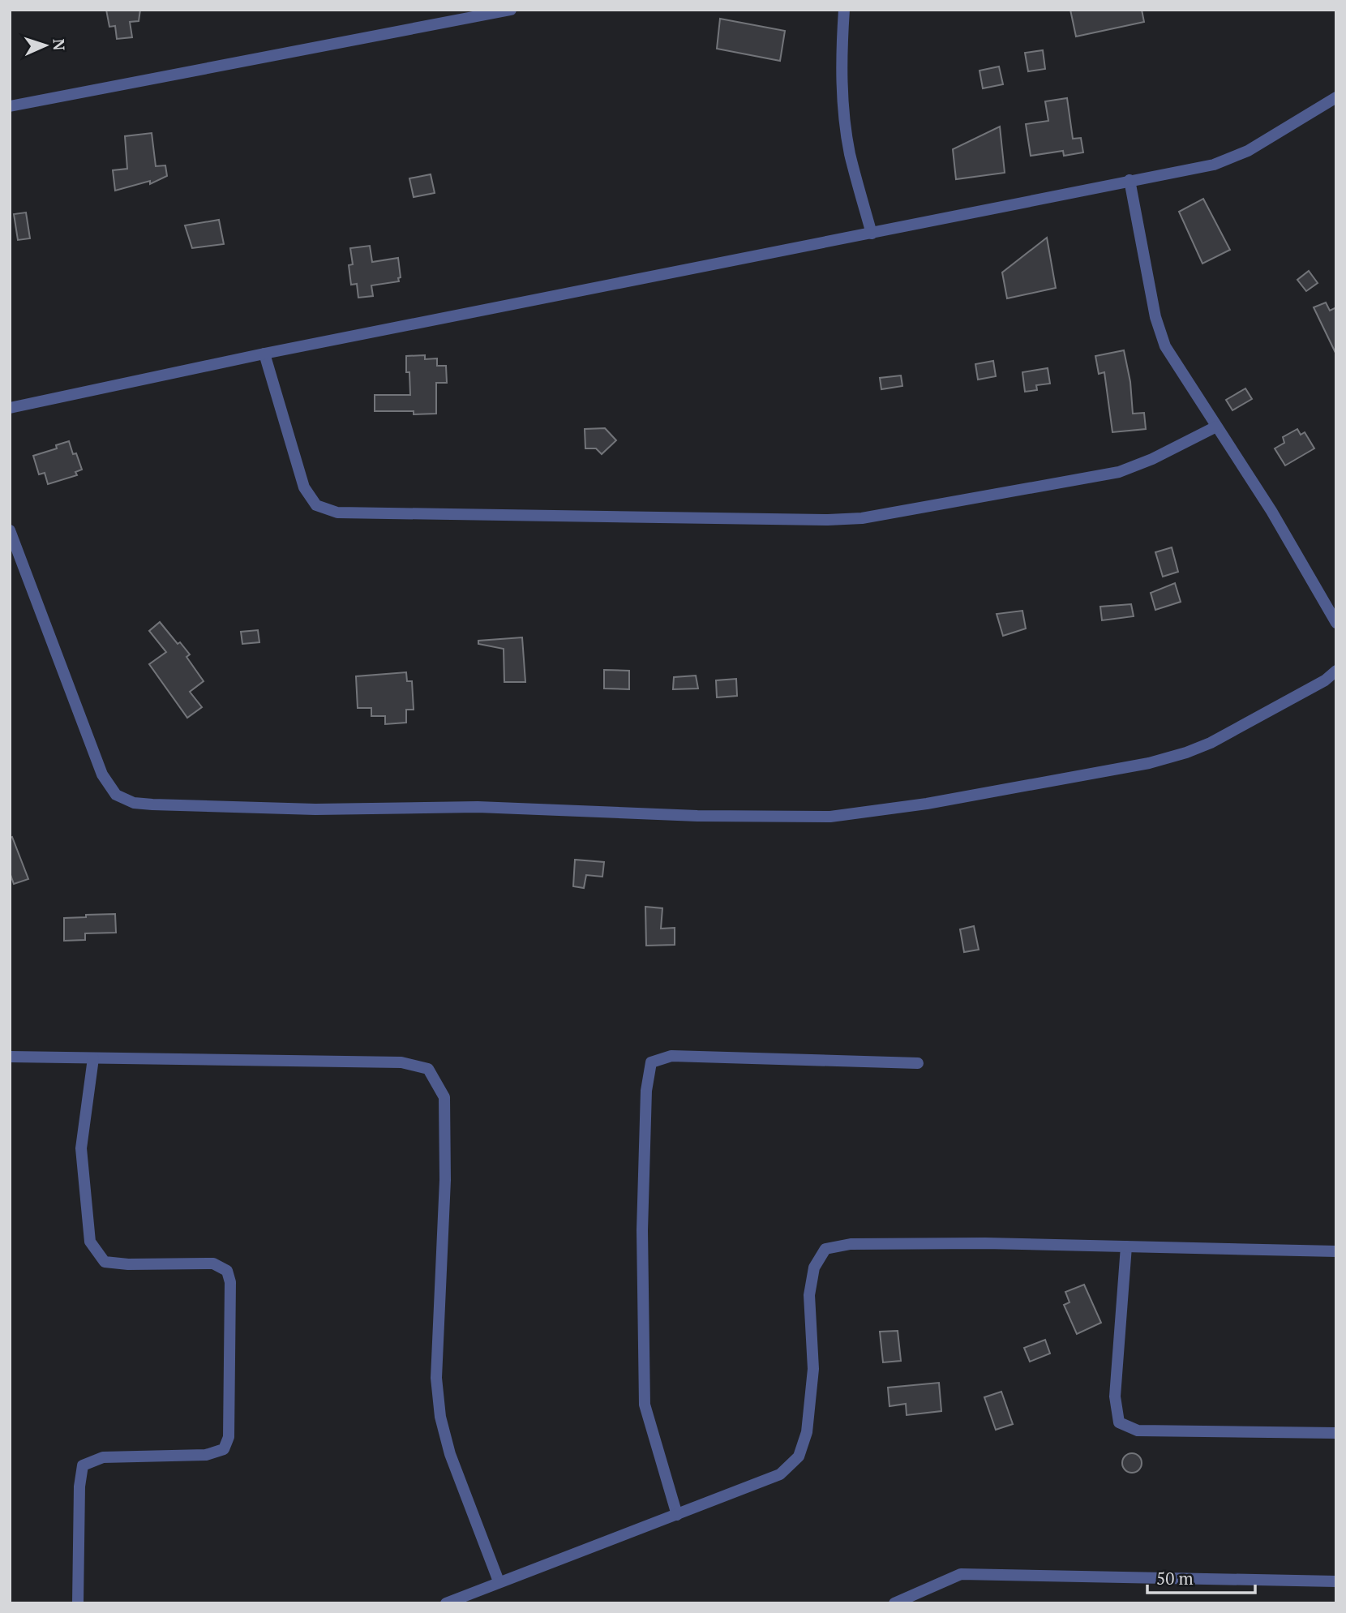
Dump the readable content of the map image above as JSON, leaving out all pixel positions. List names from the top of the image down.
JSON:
{
  "scale_bar": "50 m",
  "north": "right"
}
